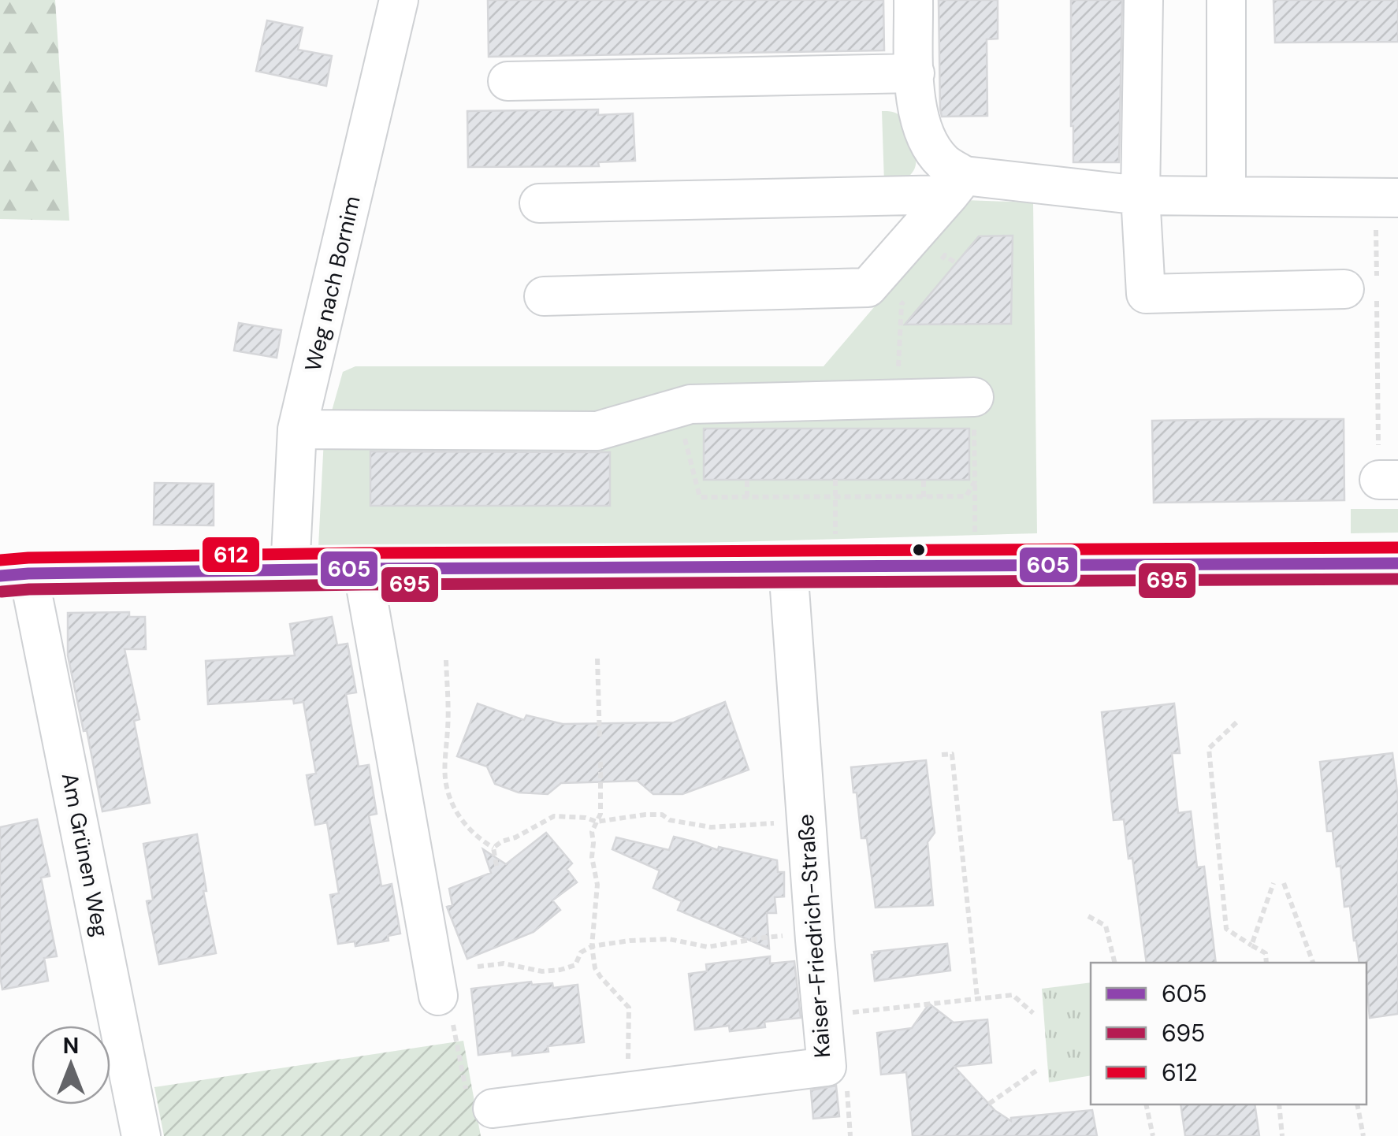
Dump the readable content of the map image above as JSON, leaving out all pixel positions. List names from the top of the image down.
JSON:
{
  "streets": {
    "street": ["Weg nach Bornim", "Am Grünen Weg", "Kaiser-Friedrich-Straße"]
  },
  "lines": ["transit line 612", "transit line 605", "transit line 695"],
  "legend": ["605", "695", "612"],
  "north": "top"
}
